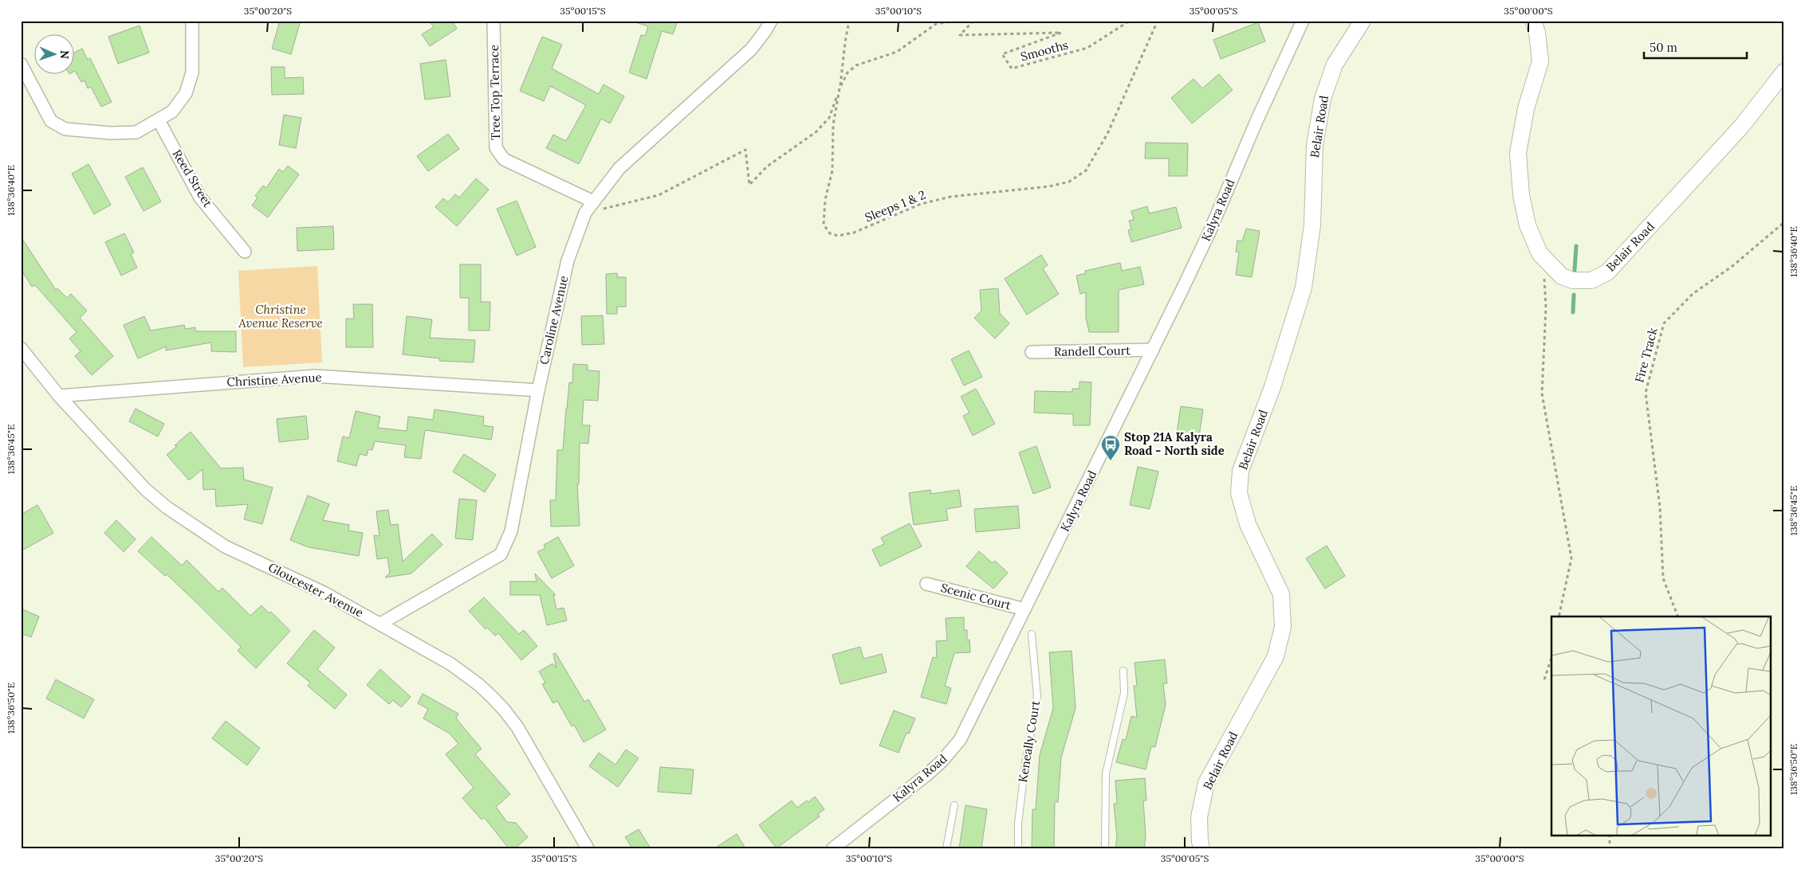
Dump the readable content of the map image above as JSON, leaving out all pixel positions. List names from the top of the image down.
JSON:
{
  "streets": {
    "main road": ["Belair Road"],
    "street": [
      "Tree Top Terrace",
      "Reed Street",
      "Kalyra Road",
      "Caroline Avenue",
      "Randell Court",
      "Christine Avenue",
      "Gloucester Avenue",
      "Scenic Court"
    ],
    "lane": ["Keneally Court"],
    "path": ["Smooths", "Sleeps 1 & 2", "Fire Track"]
  },
  "crossings": [
    ["Tree Top Terrace", "Caroline Avenue"],
    ["Kalyra Road", "Randell Court"],
    ["Kalyra Road", "Scenic Court"],
    ["Caroline Avenue", "Christine Avenue"],
    ["Caroline Avenue", "Gloucester Avenue"],
    ["Christine Avenue", "Gloucester Avenue"]
  ],
  "parks": ["Christine Avenue Reserve"],
  "places": {
    "bus stop": ["Stop 21A Kalyra Road - North side"]
  },
  "scale_bar": "50 m",
  "north": "right",
  "coordinates": [
    "35°00'20\"S",
    "35°00'15\"S",
    "35°00'10\"S",
    "35°00'05\"S",
    "35°00'00\"S",
    "138°36'40\"E",
    "138°36'45\"E",
    "138°36'50\"E"
  ]
}
